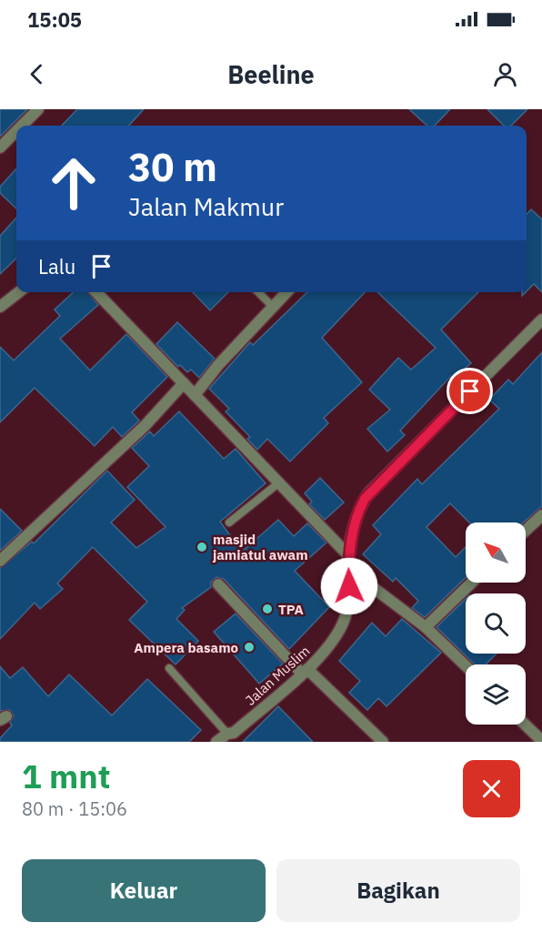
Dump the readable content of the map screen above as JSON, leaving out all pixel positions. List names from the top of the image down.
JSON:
{
  "streets": {
    "street": ["Jalan Muslim"]
  },
  "places": ["masjid jamiatul awam", "TPA", "Ampera basamo"],
  "north": "top left",
  "page": {
    "status": "15:05",
    "header": "Beeline",
    "turn": ["30 m", "Jalan Makmur"],
    "then": "Lalu",
    "heading": ["1 mnt", "80 m · 15:06"],
    "buttons": ["Keluar", "Bagikan"]
  }
}
